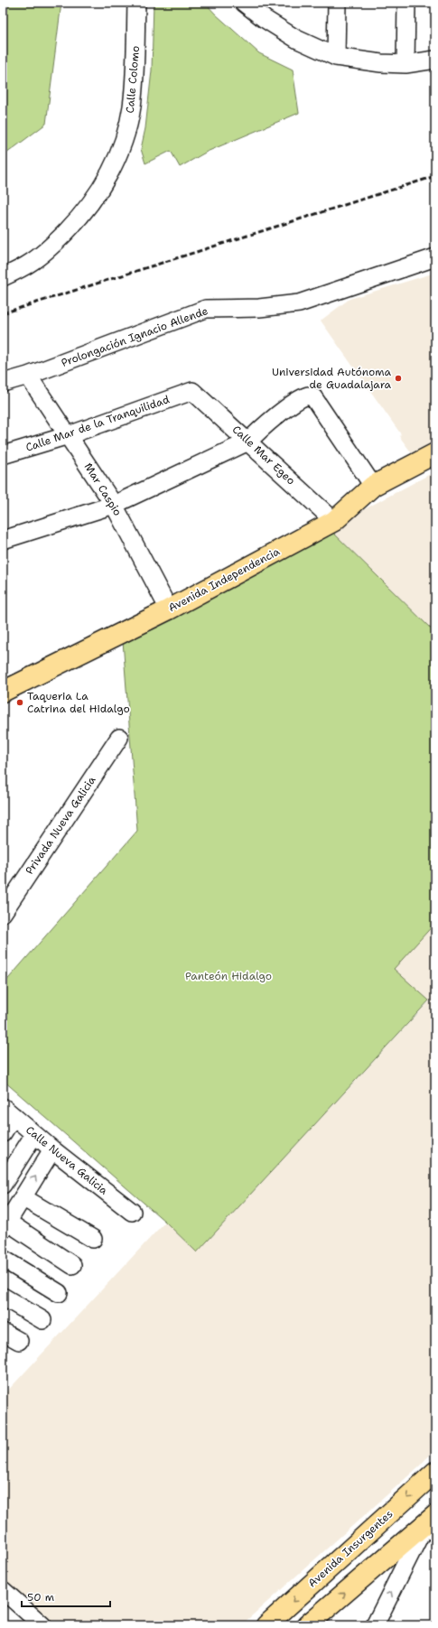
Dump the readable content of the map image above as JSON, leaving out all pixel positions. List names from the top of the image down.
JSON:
{
  "streets": {
    "main road": ["Avenida Independencia", "Avenida Insurgentes"],
    "street": [
      "Calle Colomo",
      "Prolongación Ignacio Allende",
      "Calle Mar de la Tranquilidad",
      "Calle Mar Egeo",
      "Mar Caspio",
      "Privada Nueva Galicia",
      "Calle Nueva Galicia"
    ]
  },
  "crossings": [
    ["Prolongación Ignacio Allende", "Mar Caspio"],
    ["Calle Mar de la Tranquilidad", "Calle Mar Egeo"],
    ["Calle Mar de la Tranquilidad", "Mar Caspio"],
    ["Calle Mar Egeo", "Avenida Independencia"],
    ["Mar Caspio", "Avenida Independencia"]
  ],
  "parks": ["Panteón Hidalgo"],
  "places": ["Universidad Autónoma de Guadalajara", "Taqueria La Catrina del Hidalgo"],
  "scale_bar": "50 m"
}
